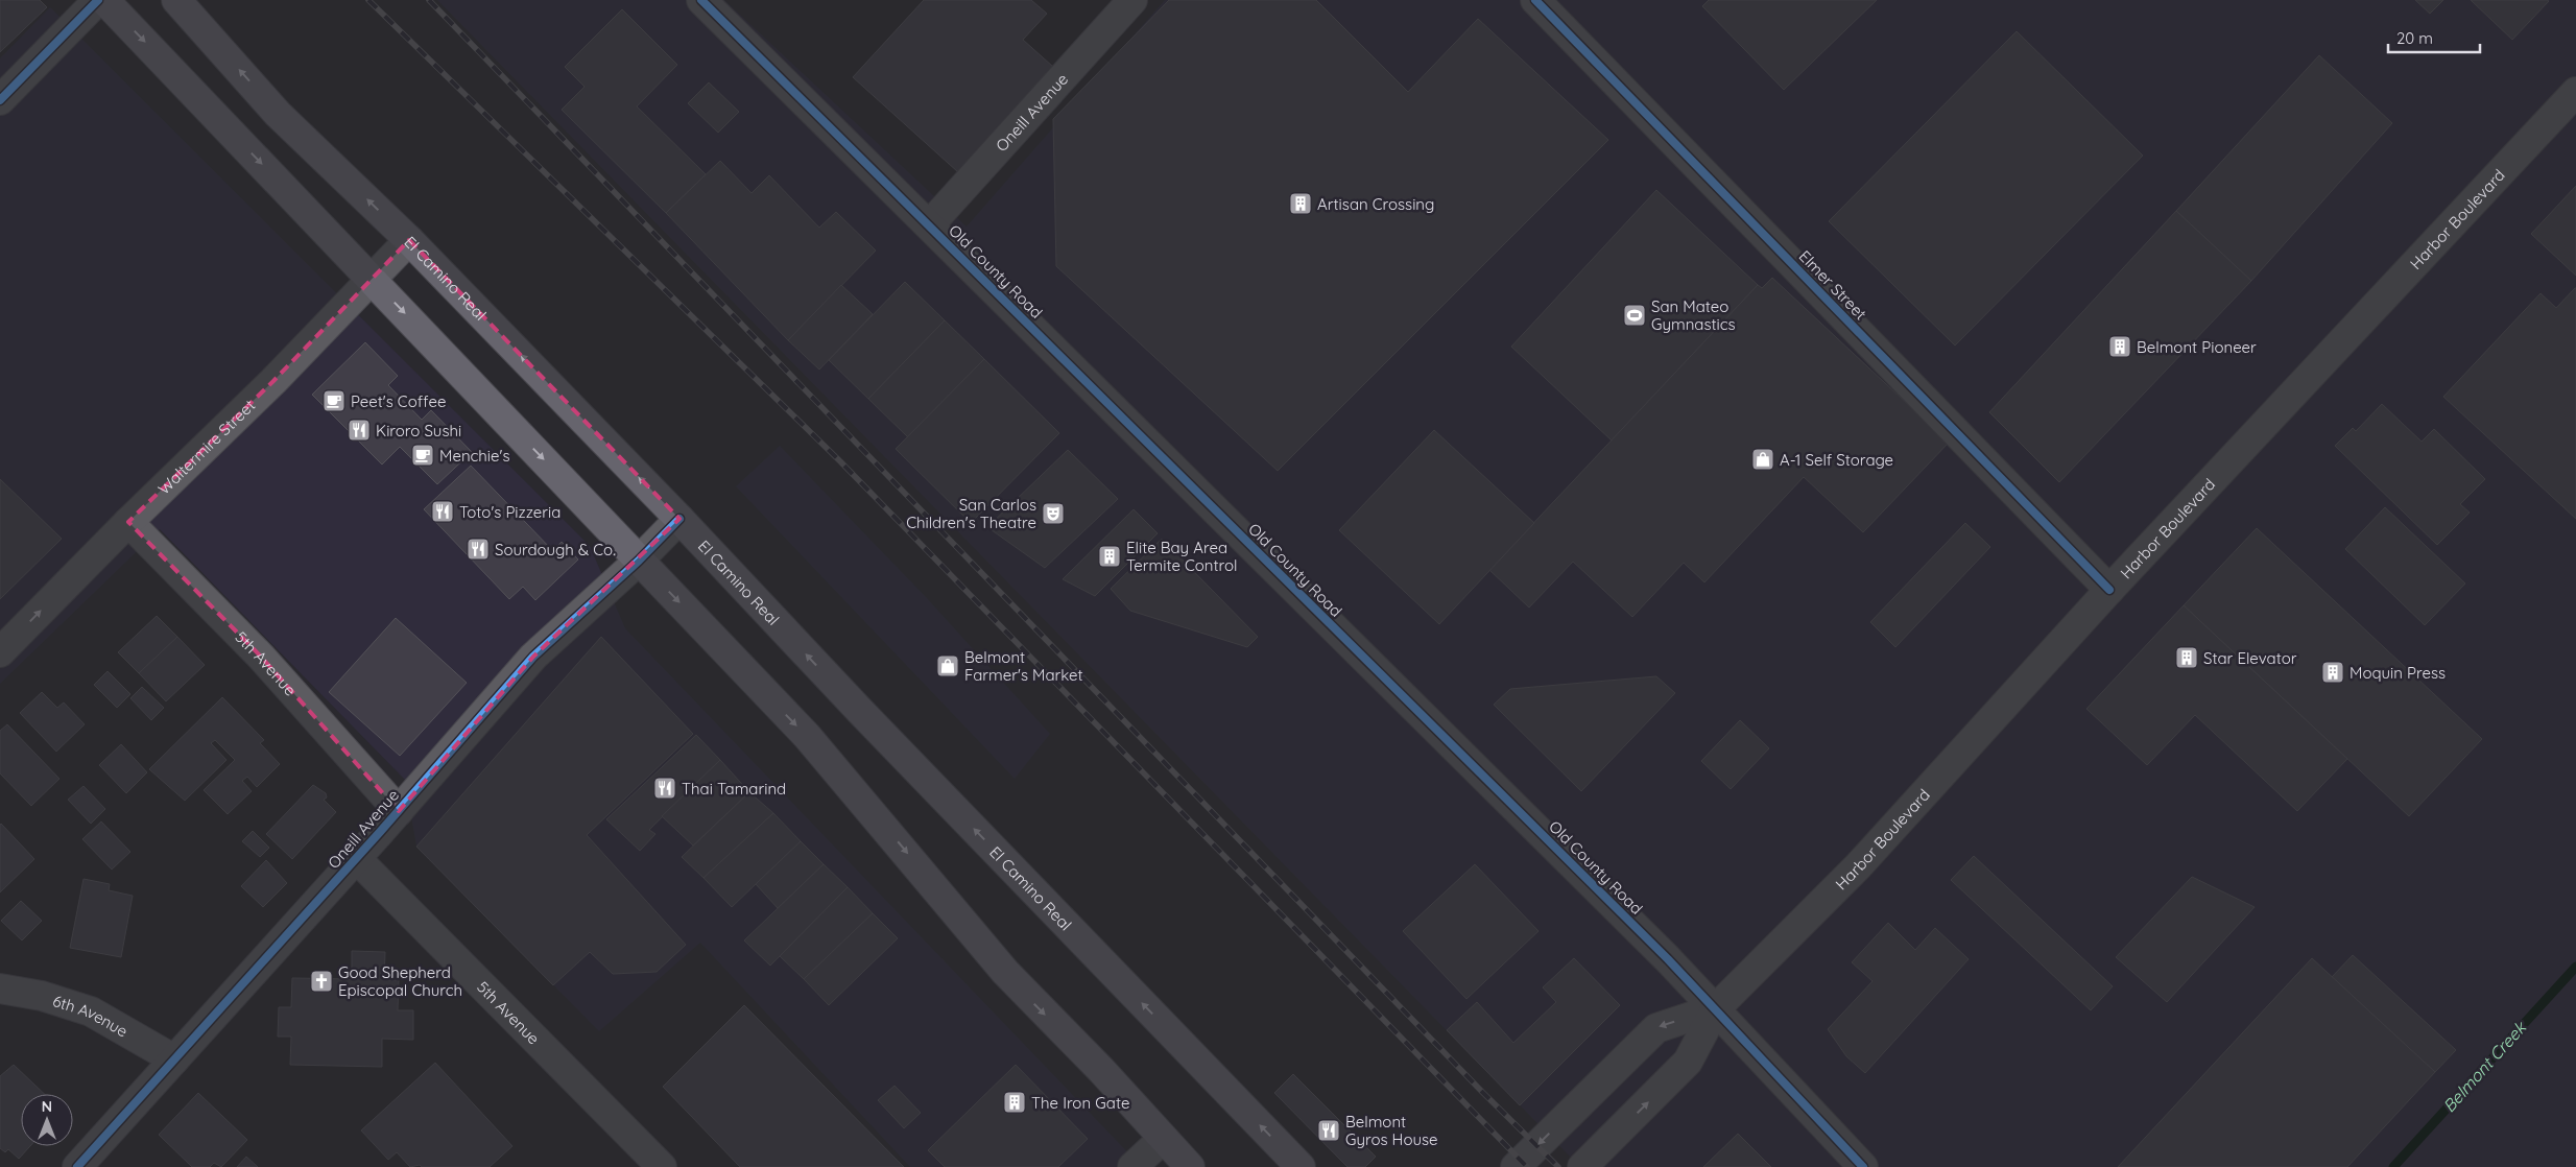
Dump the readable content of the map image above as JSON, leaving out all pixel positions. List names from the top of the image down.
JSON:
{
  "streets": {
    "main road": ["El Camino Real"],
    "street": [
      "Oneill Avenue",
      "Harbor Boulevard",
      "Old County Road",
      "Elmer Street",
      "Waltermire Street",
      "5th Avenue",
      "6th Avenue"
    ]
  },
  "crossings": [
    ["Oneill Avenue", "Old County Road"],
    ["Oneill Avenue", "El Camino Real"],
    ["Oneill Avenue", "5th Avenue"],
    ["Oneill Avenue", "6th Avenue"],
    ["Harbor Boulevard", "Old County Road"],
    ["Harbor Boulevard", "Elmer Street"],
    ["El Camino Real", "Waltermire Street"],
    ["Waltermire Street", "5th Avenue"]
  ],
  "water": ["Belmont Creek"],
  "places": {
    "building": [
      "Artisan Crossing",
      "Belmont Pioneer",
      "Elite Bay Area Termite Control",
      "Star Elevator",
      "Moquin Press",
      "The Iron Gate"
    ],
    "sports": ["San Mateo Gymnastics"],
    "cafe": ["Peet's Coffee", "Menchie's"],
    "restaurant": [
      "Kiroro Sushi",
      "Toto's Pizzeria",
      "Sourdough & Co.",
      "Thai Tamarind",
      "Belmont Gyros House"
    ],
    "shop": ["A-1 Self Storage", "Belmont Farmer's Market"],
    "theatre": ["San Carlos Children's Theatre"],
    "church": ["Good Shepherd Episcopal Church"]
  },
  "scale_bar": "20 m",
  "north": "top"
}
